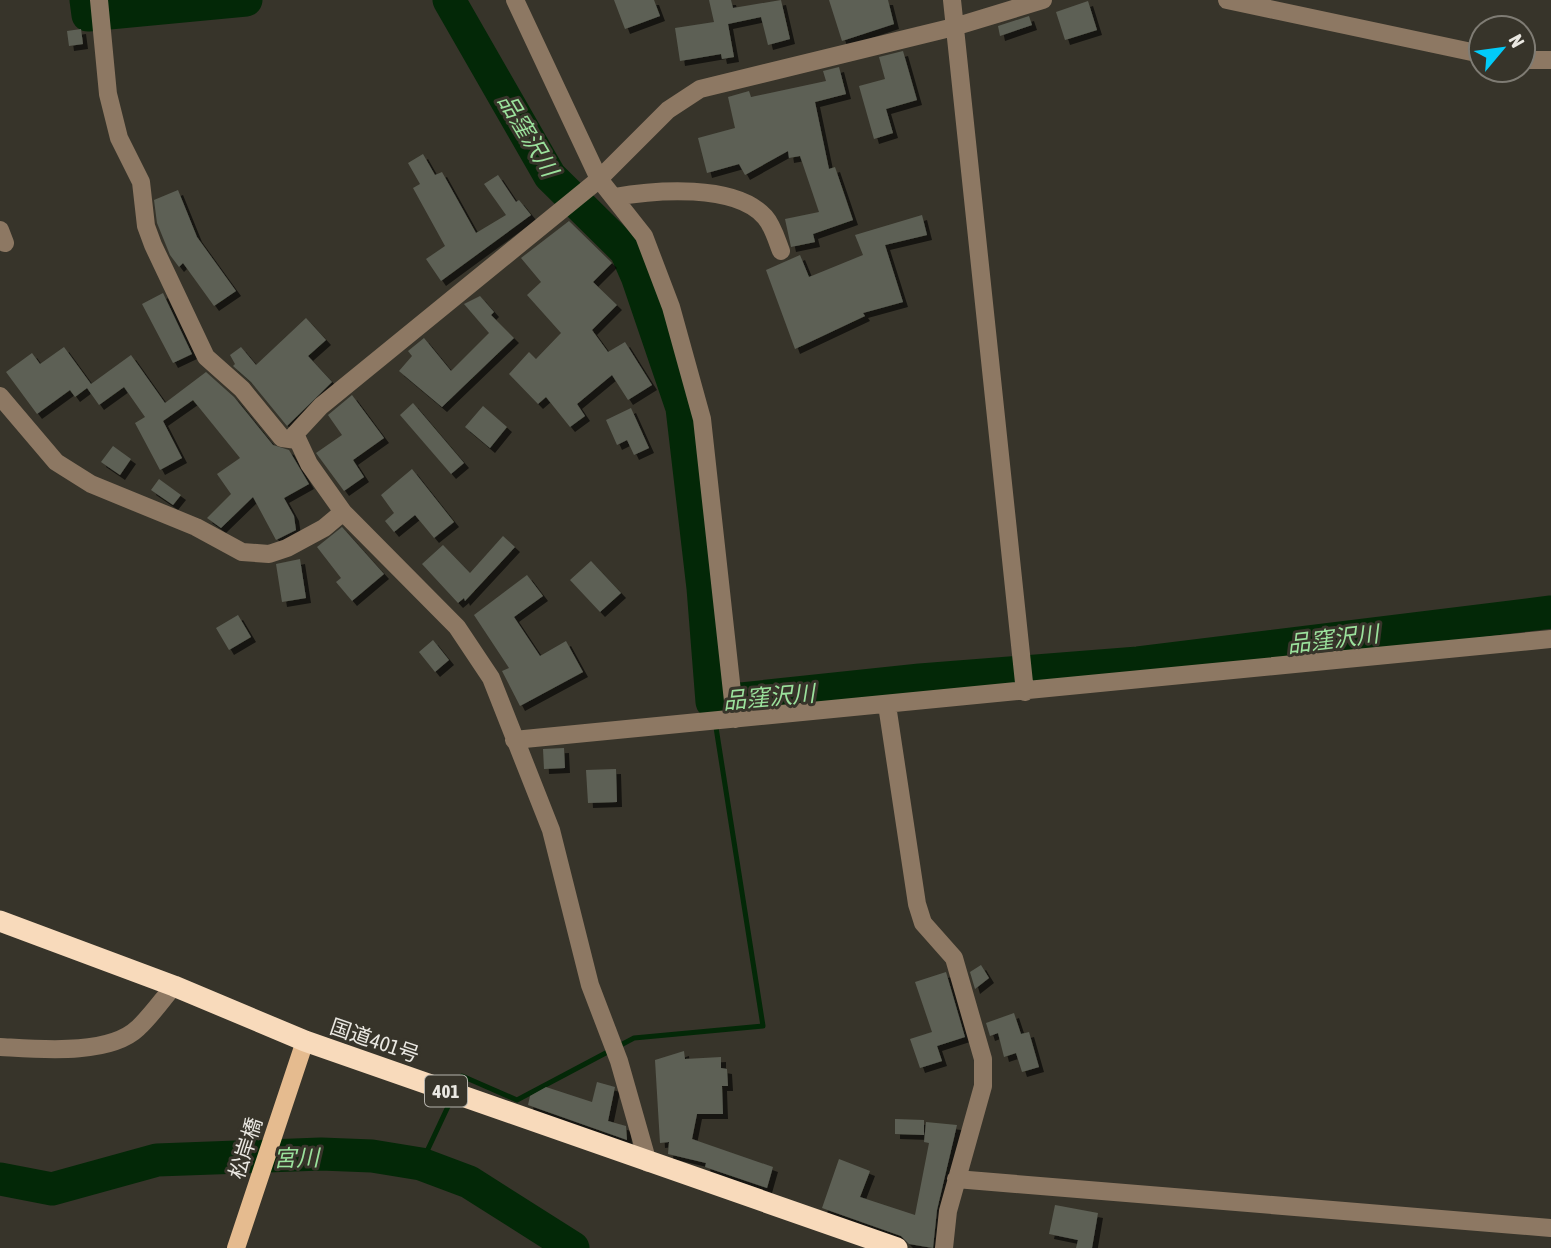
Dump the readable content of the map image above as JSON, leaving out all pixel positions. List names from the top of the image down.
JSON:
{
  "streets": {
    "highway": ["国道401号", "401"],
    "main road": ["松岸橋"]
  },
  "crossings": [
    ["国道401号", "松岸橋"]
  ],
  "water": ["品窪沢川", "宮川"],
  "north": "top right"
}
